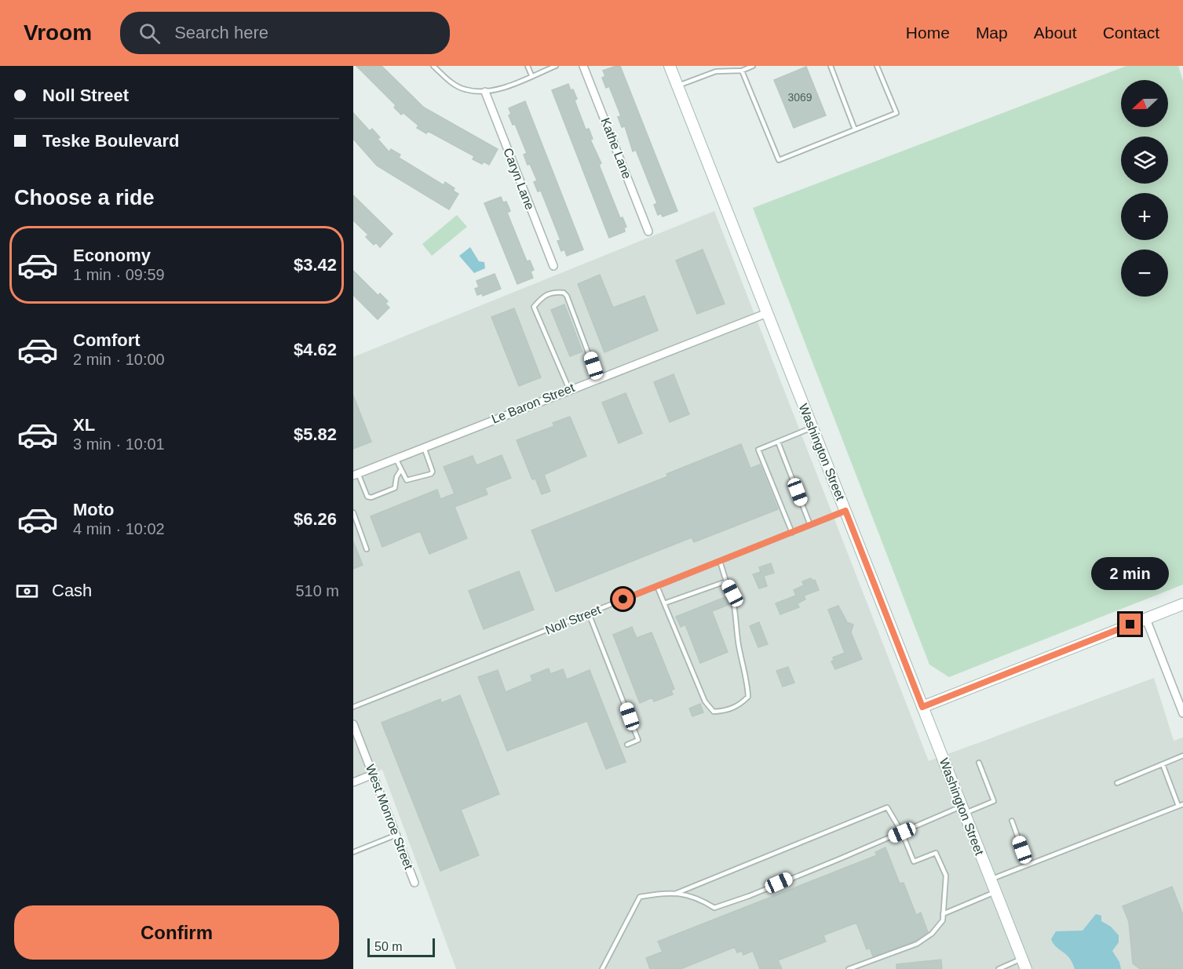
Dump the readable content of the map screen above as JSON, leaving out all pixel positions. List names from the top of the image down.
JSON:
{
  "streets": {
    "main road": ["Washington Street"],
    "street": [
      "Kathe Lane",
      "Caryn Lane",
      "Le Baron Street",
      "West Monroe Street"
    ],
    "lane": ["Noll Street"]
  },
  "crossings": [
    ["Le Baron Street", "Washington Street"],
    ["Washington Street", "Noll Street"]
  ],
  "house_numbers": ["3069"],
  "scale_bar": "50 m",
  "north": "left",
  "page": {
    "header": "Vroom",
    "search": "Search here",
    "nav": [
      "Home",
      "Map",
      "About",
      "Contact"
    ],
    "banner": ["Noll Street", "Teske Boulevard"],
    "map_buttons": ["+", "−"],
    "heading": "Choose a ride",
    "list": [
      {
        "name": "Economy",
        "note": "1 min · 09:59",
        "value": "$3.42"
      },
      {
        "name": "Comfort",
        "note": "2 min · 10:00",
        "value": "$4.62"
      },
      {
        "name": "XL",
        "note": "3 min · 10:01",
        "value": "$5.82"
      },
      {
        "name": "Moto",
        "note": "4 min · 10:02",
        "value": "$6.26"
      }
    ],
    "bubble": "2 min",
    "pay": ["Cash", "510 m"],
    "buttons": "Confirm",
    "scale": "50 m"
  }
}
